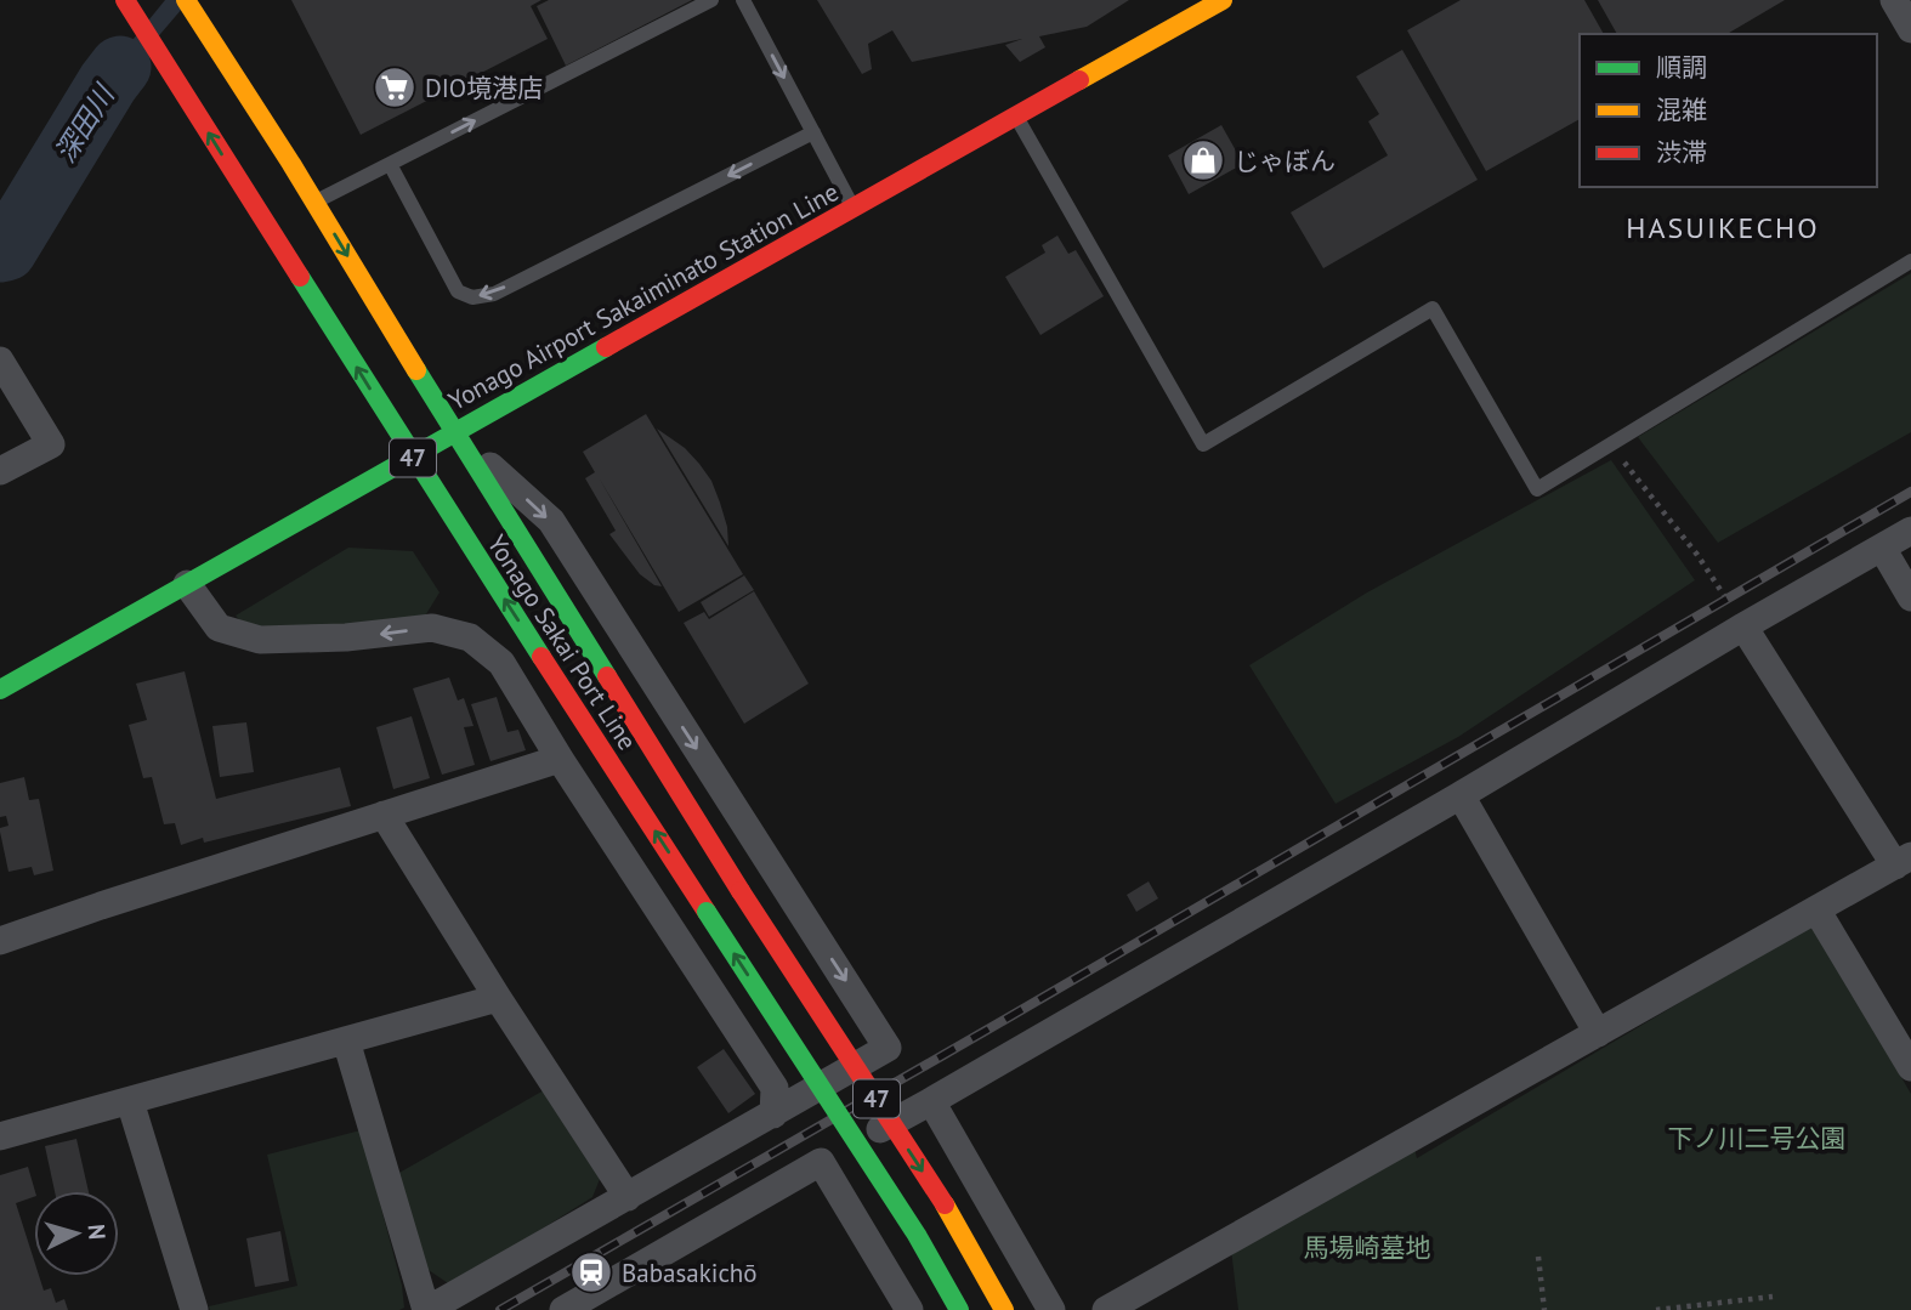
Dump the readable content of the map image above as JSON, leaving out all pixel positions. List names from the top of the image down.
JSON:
{
  "streets": {
    "main road": ["Yonago Airport Sakaiminato Station Line", "47", "Yonago Sakai Port Line"]
  },
  "crossings": [
    ["Yonago Airport Sakaiminato Station Line", "Yonago Sakai Port Line"]
  ],
  "districts": ["HASUIKECHO"],
  "water": ["深田川"],
  "parks": ["下ノ川二号公園", "馬場崎墓地"],
  "places": {
    "supermarket": ["DIO境港店"],
    "shop": ["じゃぼん"],
    "station": ["Babasakichō"]
  },
  "legend": ["順調", "混雑", "渋滞"],
  "north": "right"
}
